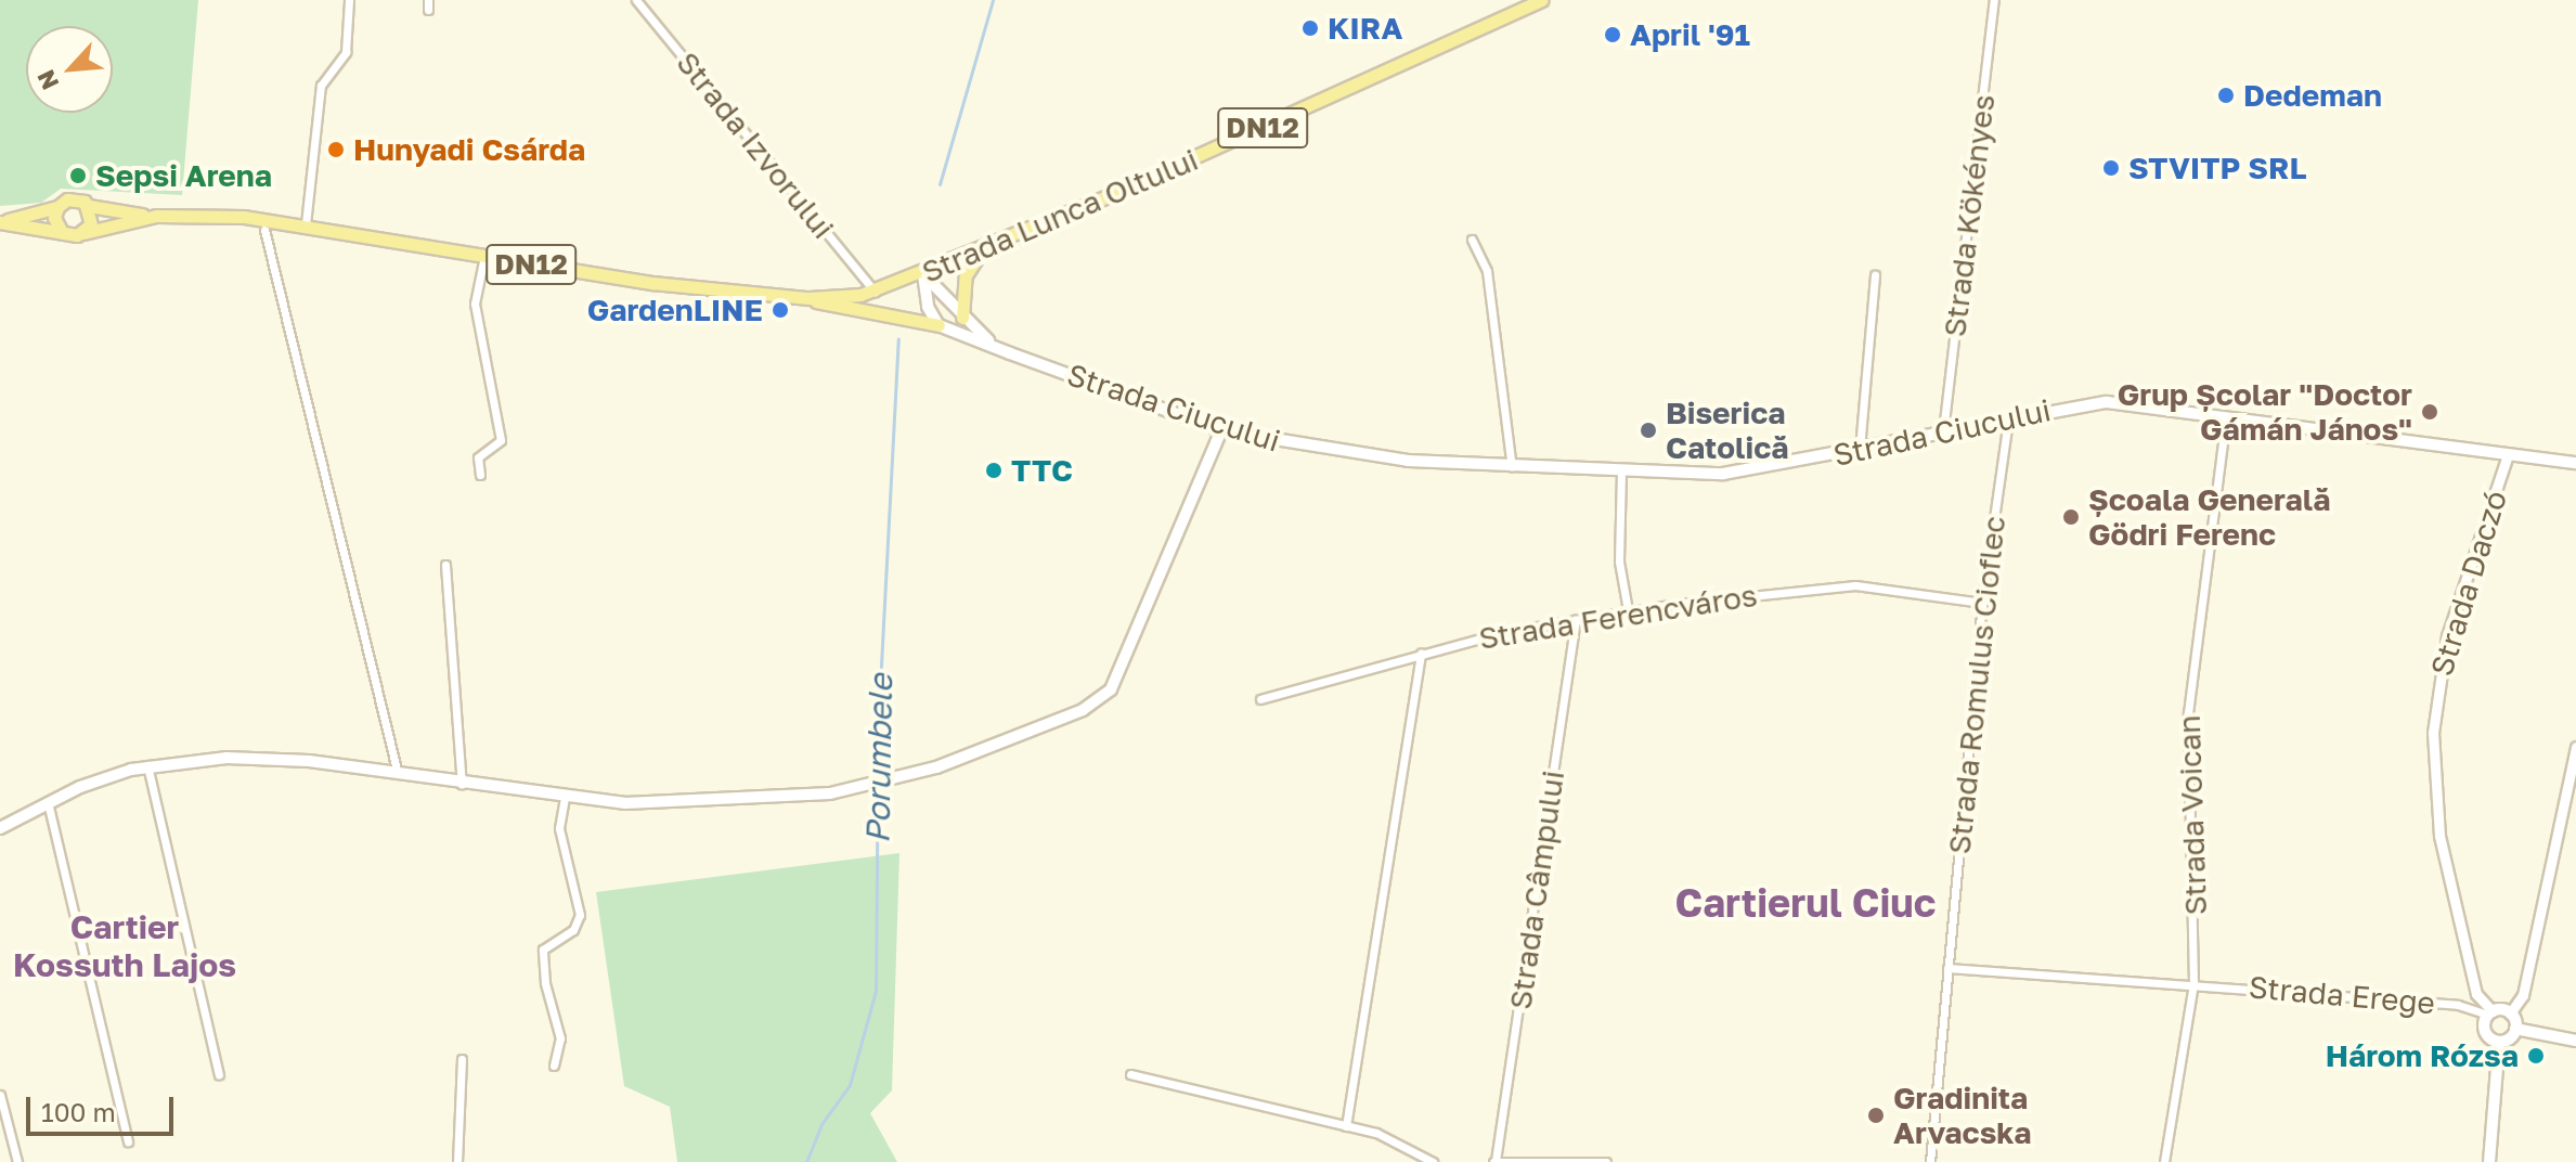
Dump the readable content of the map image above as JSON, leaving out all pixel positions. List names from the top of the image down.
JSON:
{
  "streets": {
    "main road": ["DN12", "Strada Lunca Oltului", "Strada Ciucului"],
    "street": [
      "Strada Izvorului",
      "Strada Kökényes",
      "Strada Daczó",
      "Strada Ferencváros",
      "Strada Romulus Cioflec",
      "Strada Voican",
      "Strada Câmpului",
      "Strada Erege"
    ]
  },
  "crossings": [
    ["DN12", "Strada Lunca Oltului"],
    ["Strada Izvorului", "Strada Lunca Oltului"],
    ["Strada Kökényes", "Strada Ciucului"],
    ["Strada Ciucului", "Strada Daczó"],
    ["Strada Ciucului", "Strada Romulus Cioflec"],
    ["Strada Ciucului", "Strada Voican"],
    ["Strada Daczó", "Strada Erege"],
    ["Strada Ferencváros", "Strada Romulus Cioflec"],
    ["Strada Ferencváros", "Strada Câmpului"],
    ["Strada Romulus Cioflec", "Strada Erege"],
    ["Strada Voican", "Strada Erege"]
  ],
  "districts": ["Cartierul Ciuc", "Cartier Kossuth Lajos"],
  "water": ["Porumbele"],
  "places": [
    "KIRA",
    "April '91",
    "Dedeman",
    "Hunyadi Csárda",
    "STVITP SRL",
    "Sepsi Arena",
    "GardenLINE",
    "Grup Școlar \"Doctor Gámán János\"",
    "Biserica Catolică",
    "TTC",
    "Școala Generală Gödri Ferenc",
    "Három Rózsa",
    "Gradinita Arvacska"
  ],
  "scale_bar": "100 m",
  "north": "bottom left"
}
